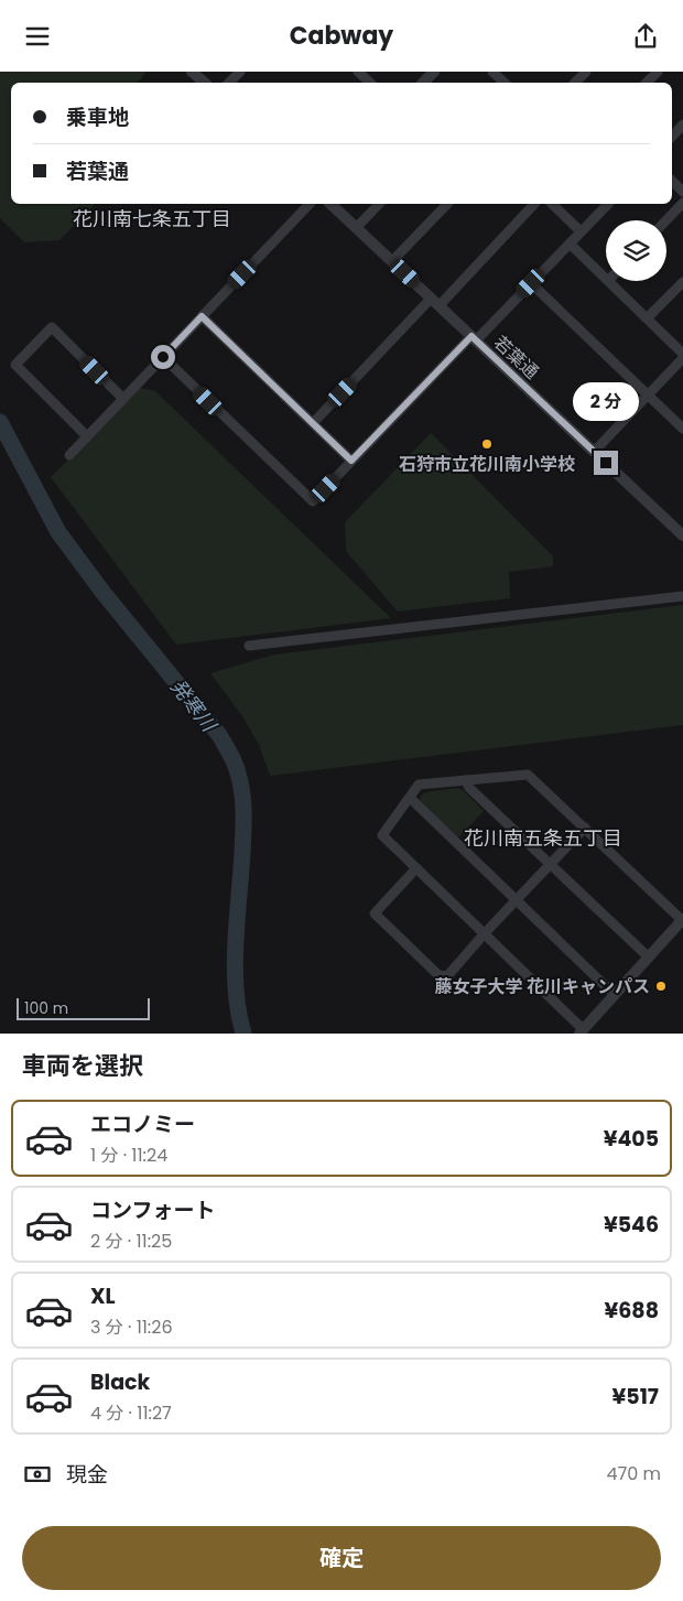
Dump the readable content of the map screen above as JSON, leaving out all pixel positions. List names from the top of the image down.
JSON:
{
  "streets": {
    "street": ["若葉通"]
  },
  "districts": ["花川南七条五丁目", "花川南五条五丁目"],
  "water": ["発寒川"],
  "places": ["石狩市立花川南小学校", "藤女子大学 花川キャンパス"],
  "scale_bar": "100 m",
  "page": {
    "header": "Cabway",
    "banner": ["乗車地", "若葉通"],
    "bubble": "2 分",
    "scale": "100 m",
    "heading": "車両を選択",
    "list": [
      {
        "name": "エコノミー",
        "note": "1 分 · 11:24",
        "value": "¥405"
      },
      {
        "name": "コンフォート",
        "note": "2 分 · 11:25",
        "value": "¥546"
      },
      {
        "name": "XL",
        "note": "3 分 · 11:26",
        "value": "¥688"
      },
      {
        "name": "Black",
        "note": "4 分 · 11:27",
        "value": "¥517"
      }
    ],
    "pay": ["現金", "470 m"],
    "buttons": "確定"
  }
}
